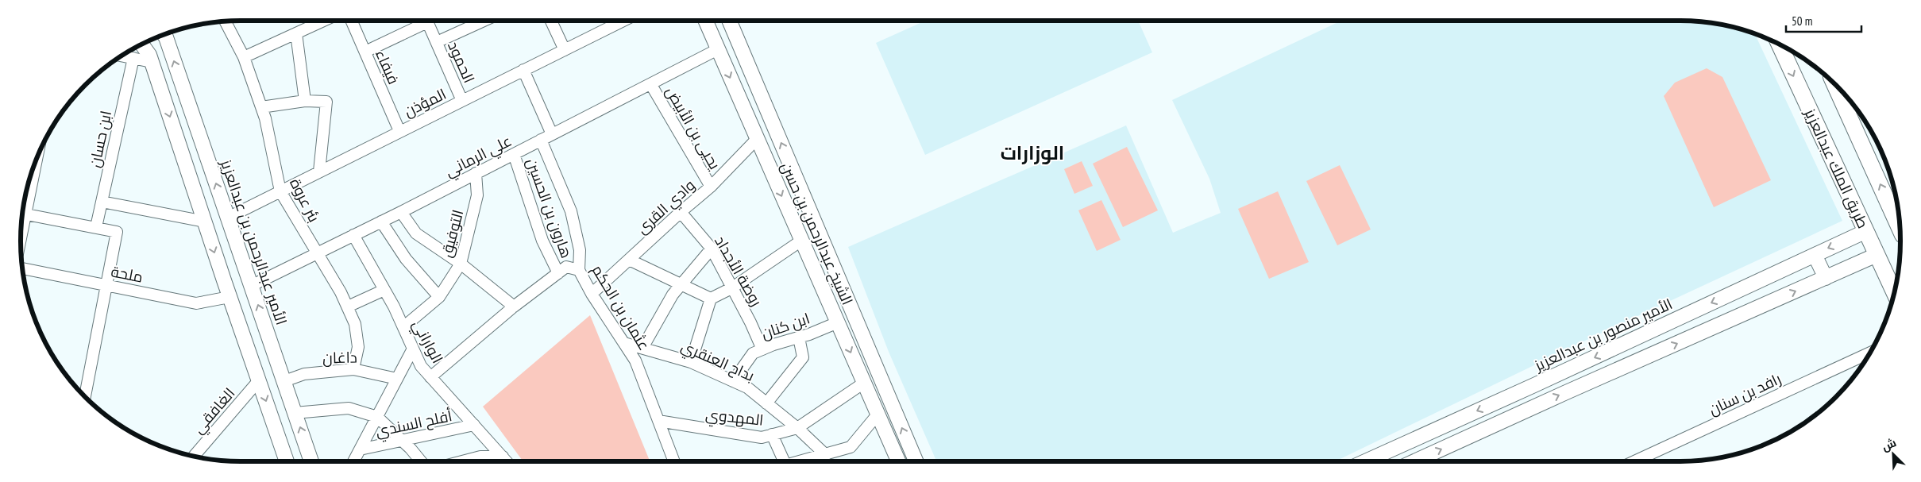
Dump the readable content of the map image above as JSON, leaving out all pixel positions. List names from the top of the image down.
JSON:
{
  "streets": {
    "main road": ["طريق الملك عبدالعزيز"],
    "street": [
      "الحمود",
      "فيفاء",
      "المؤذن",
      "يحيى بن الأبيض",
      "ابن حسان",
      "علي الرماني",
      "بئر عروة",
      "وادي القرى",
      "هارون بن الحسين",
      "التوفيق",
      "الشيخ عبدالرحمن بن حسن",
      "الأمير عبدالرحمن بن عبدالعزيز",
      "روضة الأجداد",
      "ملحة",
      "عثمان بن الحكم",
      "ابن كنان",
      "الأمير منصور بن عبدالعزيز",
      "الواراني",
      "داغان",
      "بداح العنقري",
      "رافد بن سنان",
      "الغافقي",
      "المهدوي",
      "أفلح السندي"
    ]
  },
  "crossings": [
    ["الحمود", "المؤذن"],
    ["فيفاء", "المؤذن"],
    ["المؤذن", "بئر عروة"],
    ["المؤذن", "الأمير عبدالرحمن بن عبدالعزيز"],
    ["يحيى بن الأبيض", "علي الرماني"],
    ["يحيى بن الأبيض", "وادي القرى"],
    ["علي الرماني", "بئر عروة"],
    ["علي الرماني", "هارون بن الحسين"],
    ["علي الرماني", "التوفيق"],
    ["علي الرماني", "الشيخ عبدالرحمن بن حسن"],
    ["علي الرماني", "الأمير عبدالرحمن بن عبدالعزيز"],
    ["علي الرماني", "عثمان بن الحكم"],
    ["علي الرماني", "الواراني"],
    ["طريق الملك عبدالعزيز", "الأمير منصور بن عبدالعزيز"],
    ["بئر عروة", "داغان"],
    ["وادي القرى", "الشيخ عبدالرحمن بن حسن"],
    ["وادي القرى", "روضة الأجداد"],
    ["وادي القرى", "عثمان بن الحكم"],
    ["التوفيق", "الواراني"],
    ["الشيخ عبدالرحمن بن حسن", "ابن كنان"],
    ["الشيخ عبدالرحمن بن حسن", "المهدوي"],
    ["الأمير عبدالرحمن بن عبدالعزيز", "داغان"],
    ["روضة الأجداد", "ابن كنان"],
    ["عثمان بن الحكم", "بداح العنقري"],
    ["عثمان بن الحكم", "المهدوي"],
    ["ابن كنان", "بداح العنقري"],
    ["الواراني", "أفلح السندي"],
    ["بداح العنقري", "المهدوي"]
  ],
  "districts": ["الوزارات"],
  "scale_bar": "50 m",
  "north": "top left"
}
